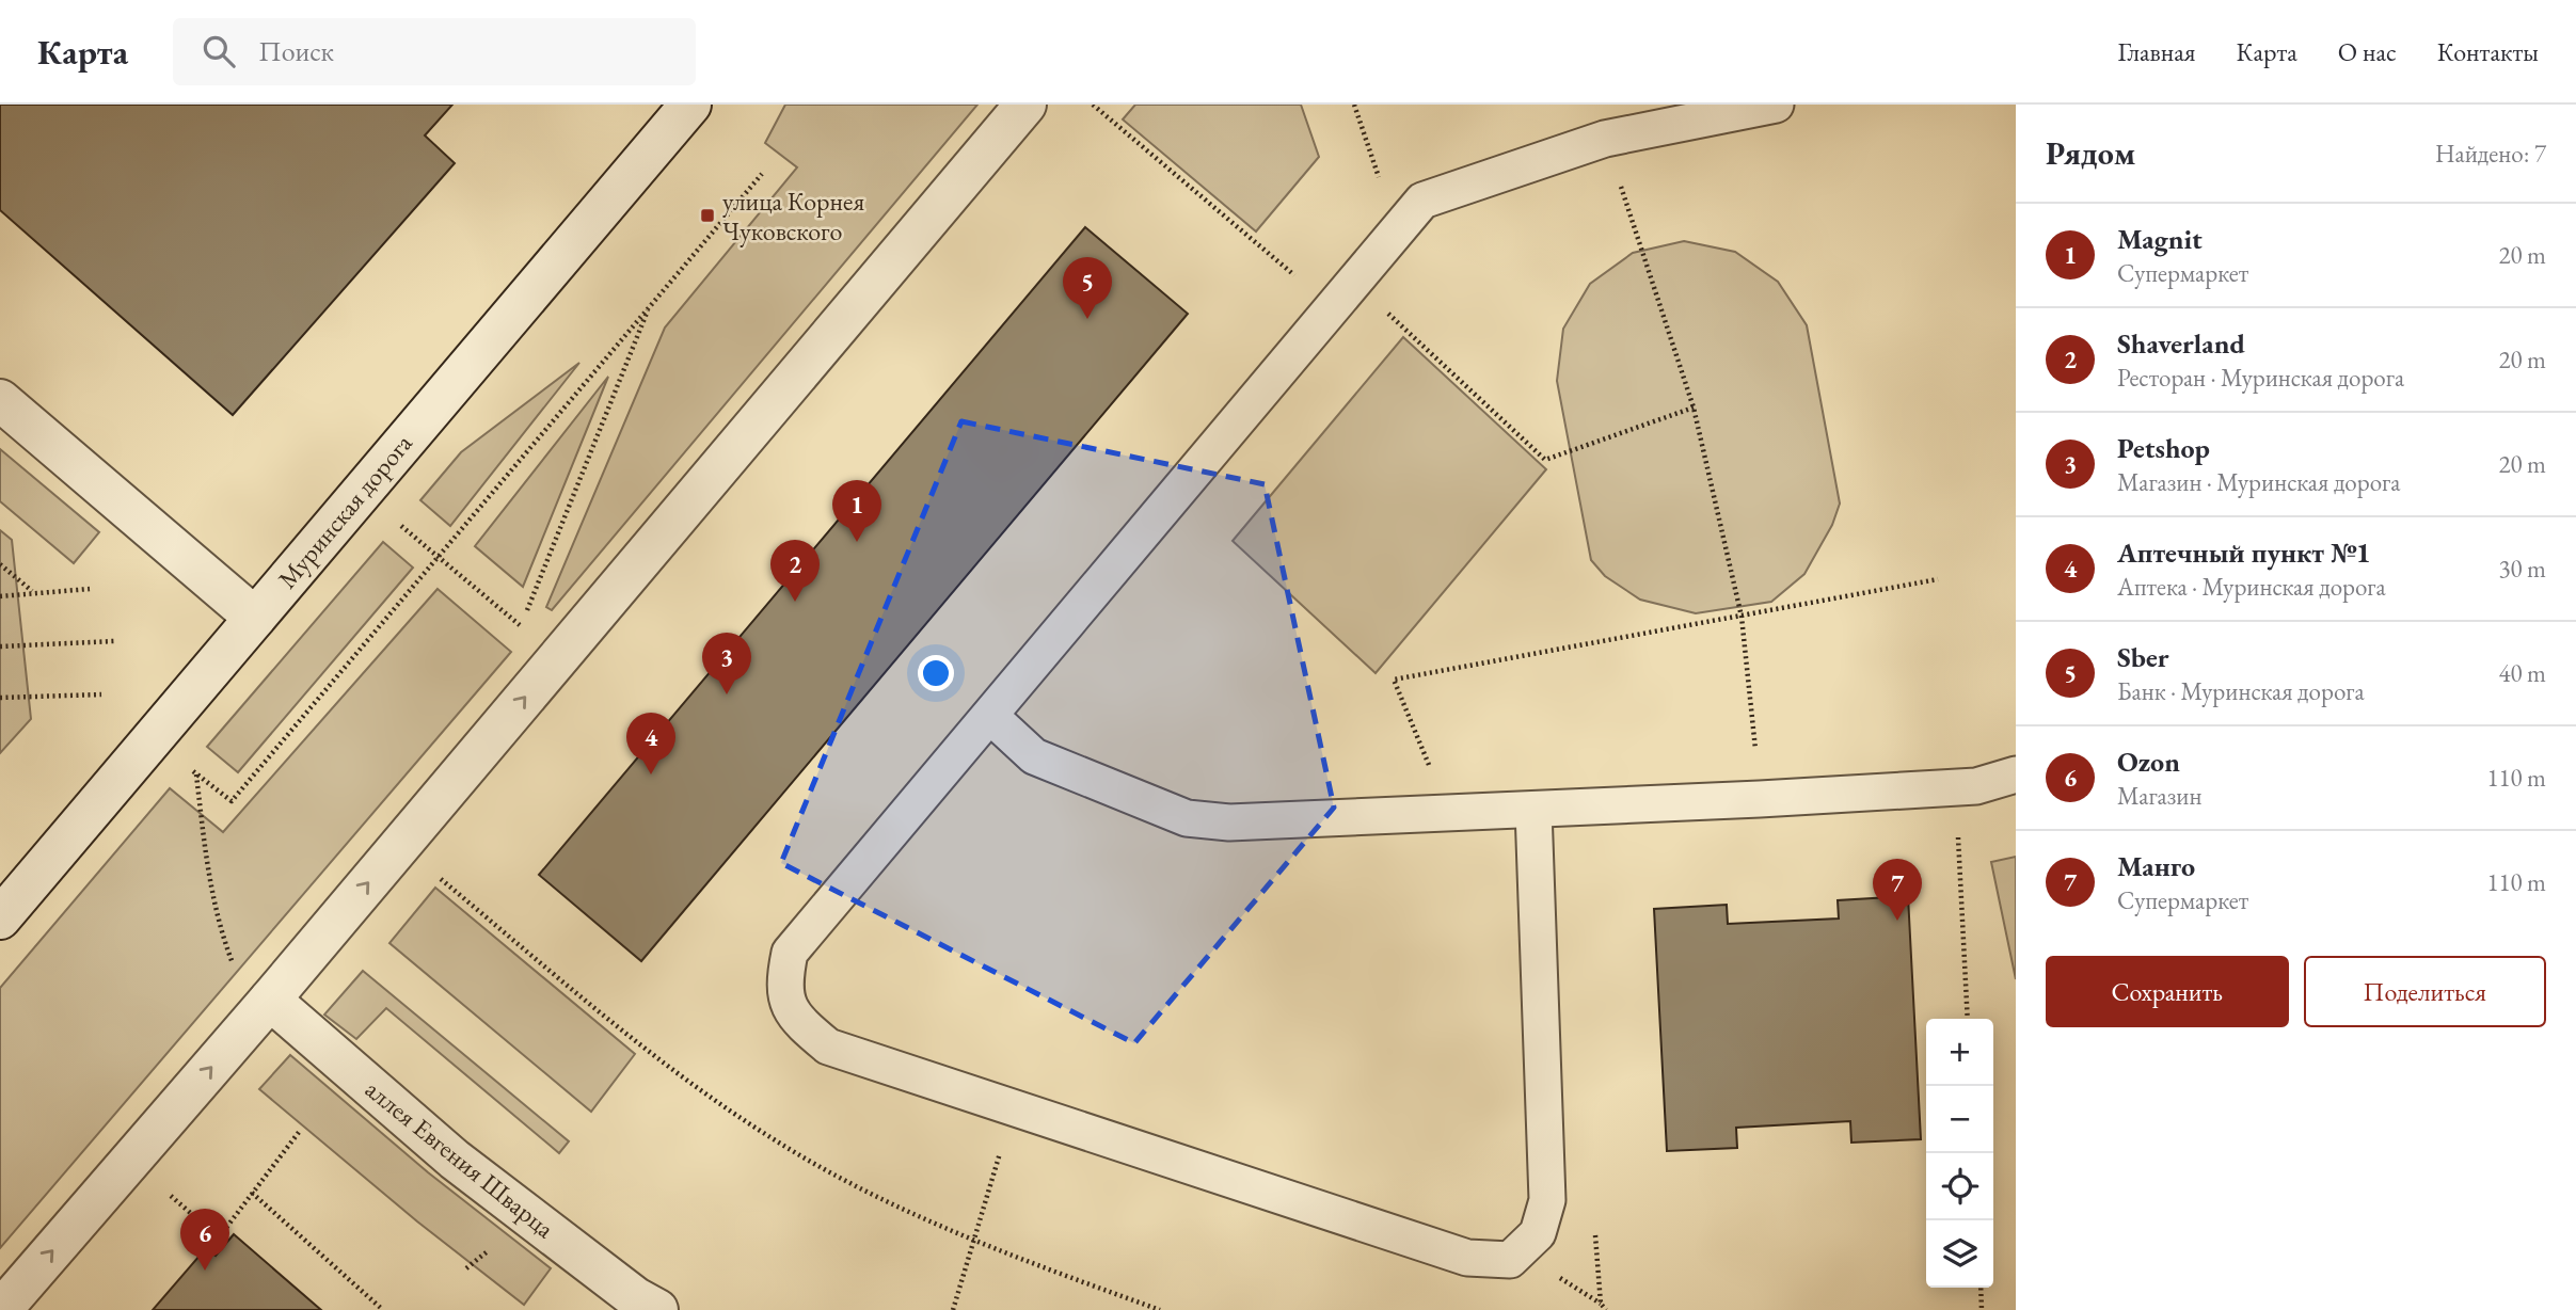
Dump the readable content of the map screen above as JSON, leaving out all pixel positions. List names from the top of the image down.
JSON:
{
  "streets": {
    "street": ["Муринская дорога", "аллея Евгения Шварца"]
  },
  "places": {
    "transit": ["улица Корнея Чуковского"]
  },
  "page": {
    "header": "Карта",
    "search": "Поиск",
    "nav": [
      "Главная",
      "Карта",
      "О нас",
      "Контакты"
    ],
    "heading": ["Рядом", "Найдено: 7"],
    "list": [
      {
        "mark": "1",
        "name": "Magnit",
        "note": "Супермаркет",
        "value": "20 m"
      },
      {
        "mark": "2",
        "name": "Shaverland",
        "note": "Ресторан · Муринская дорога",
        "value": "20 m"
      },
      {
        "mark": "3",
        "name": "Petshop",
        "note": "Магазин · Муринская дорога",
        "value": "20 m"
      },
      {
        "mark": "4",
        "name": "Аптечный пункт №1",
        "note": "Аптека · Муринская дорога",
        "value": "30 m"
      },
      {
        "mark": "5",
        "name": "Sber",
        "note": "Банк · Муринская дорога",
        "value": "40 m"
      },
      {
        "mark": "6",
        "name": "Ozon",
        "note": "Магазин",
        "value": "110 m"
      },
      {
        "mark": "7",
        "name": "Манго",
        "note": "Супермаркет",
        "value": "110 m"
      }
    ],
    "pins": [
      "5",
      "1",
      "2",
      "3",
      "4",
      "7",
      "6"
    ],
    "buttons": ["Сохранить", "Поделиться"],
    "map_buttons": ["+", "−"]
  }
}
